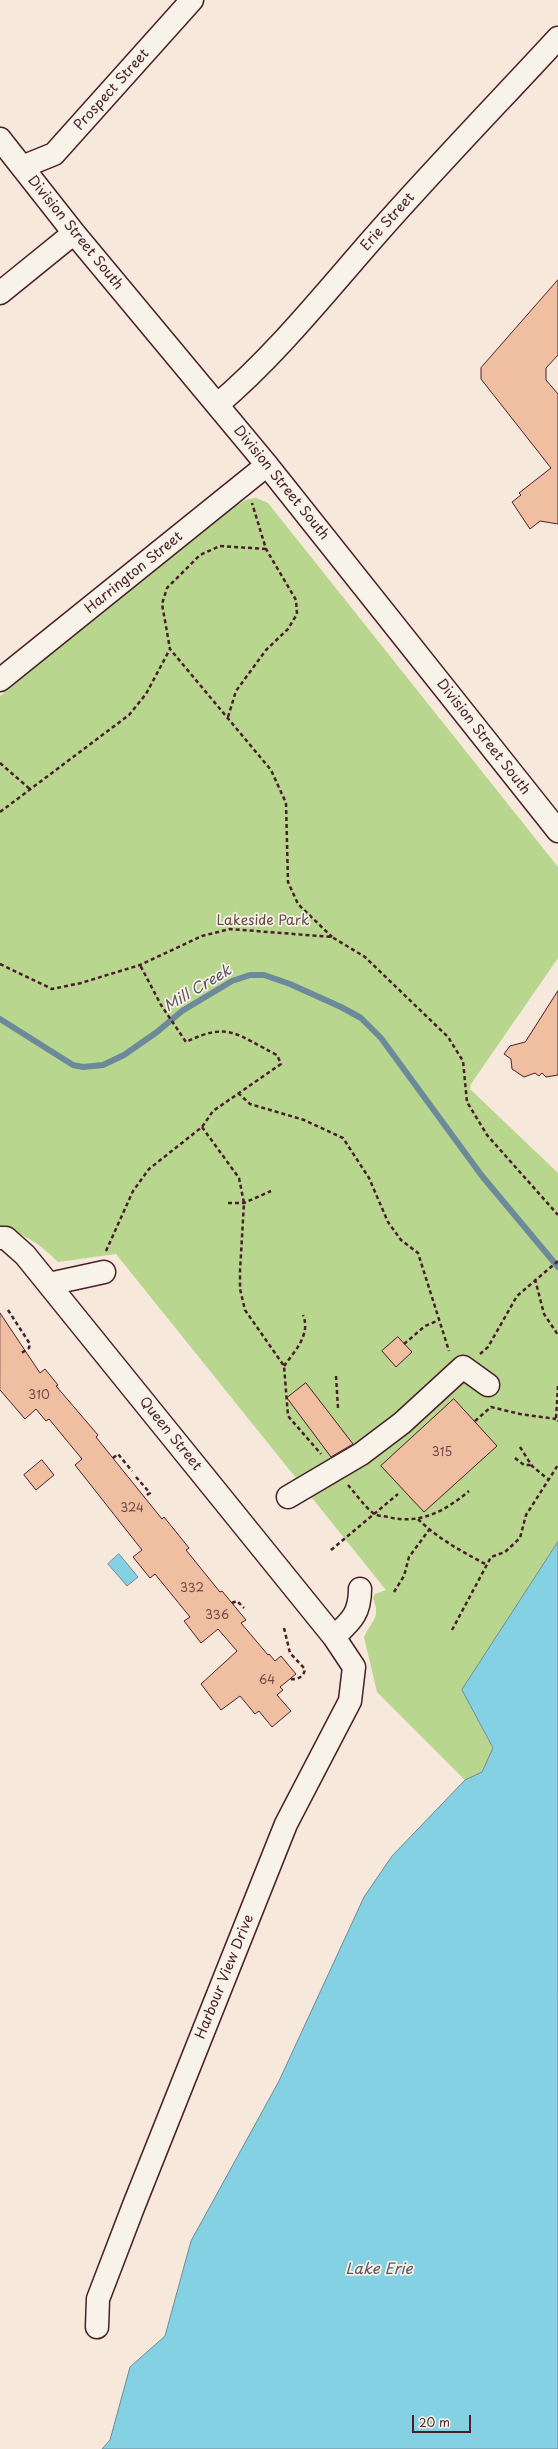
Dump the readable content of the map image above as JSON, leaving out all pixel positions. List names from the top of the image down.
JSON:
{
  "streets": {
    "street": [
      "Prospect Street",
      "Erie Street",
      "Division Street South",
      "Harrington Street",
      "Queen Street",
      "Harbour View Drive"
    ]
  },
  "crossings": [
    ["Prospect Street", "Division Street South"],
    ["Erie Street", "Division Street South"],
    ["Division Street South", "Harrington Street"],
    ["Queen Street", "Harbour View Drive"]
  ],
  "water": ["Mill Creek", "Lake Erie"],
  "parks": ["Lakeside Park"],
  "house_numbers": [
    "310",
    "315",
    "324",
    "332",
    "336",
    "64"
  ],
  "scale_bar": "20 m"
}
